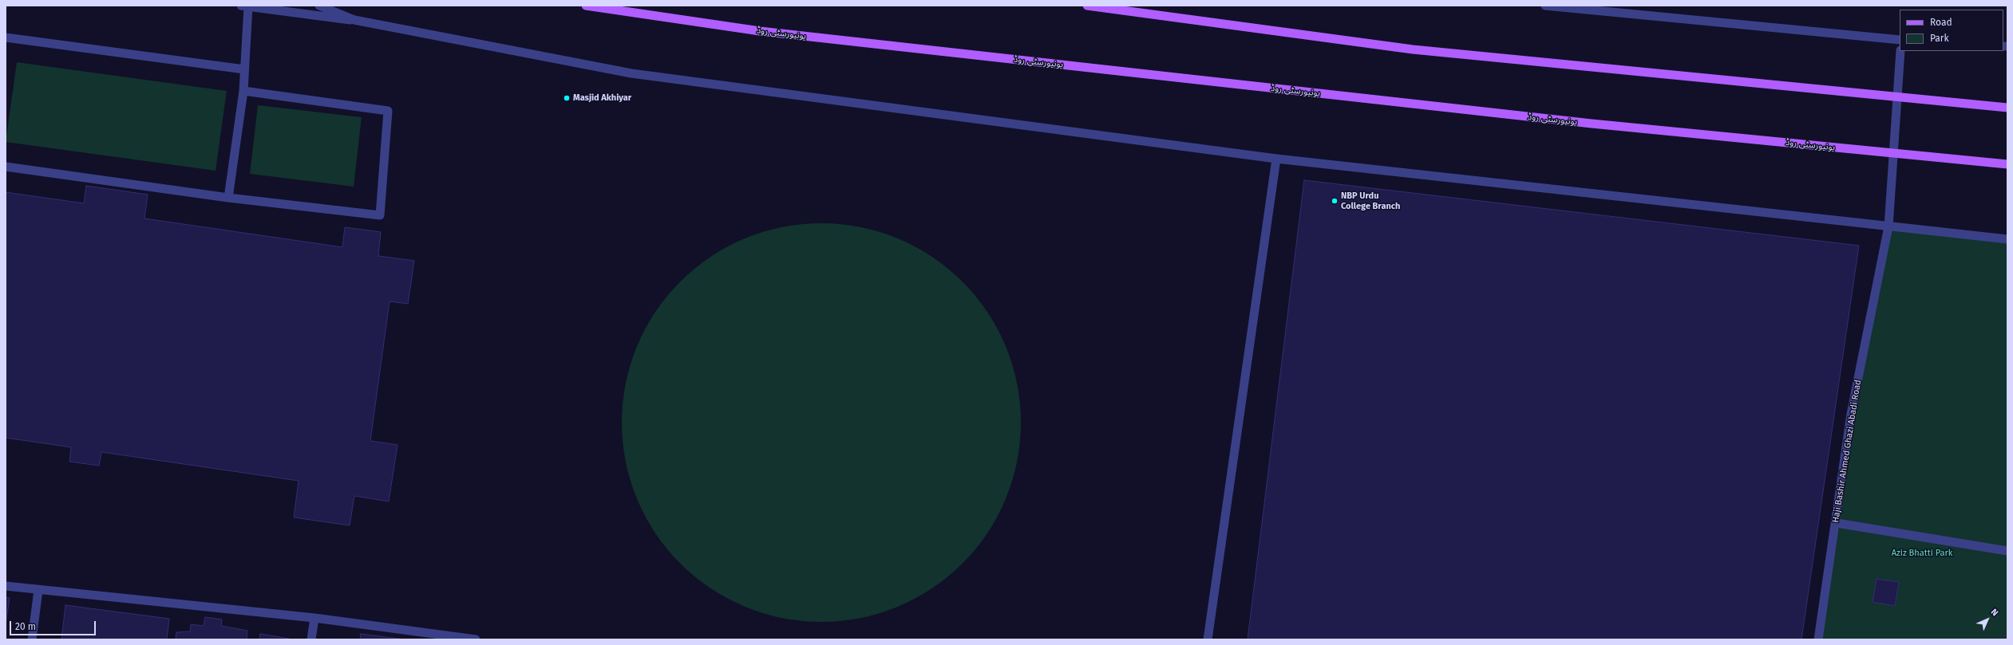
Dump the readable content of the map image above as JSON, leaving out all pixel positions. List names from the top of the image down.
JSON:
{
  "streets": {
    "main road": ["یونیورسٹی روڈ"],
    "street": ["Haji Bashir Ahmed Ghazi Abadi Road"]
  },
  "parks": ["Aziz Bhatti Park"],
  "places": ["Masjid Akhiyar", "NBP Urdu College Branch"],
  "legend": ["Road", "Park"],
  "scale_bar": "20 m",
  "north": "top right"
}
